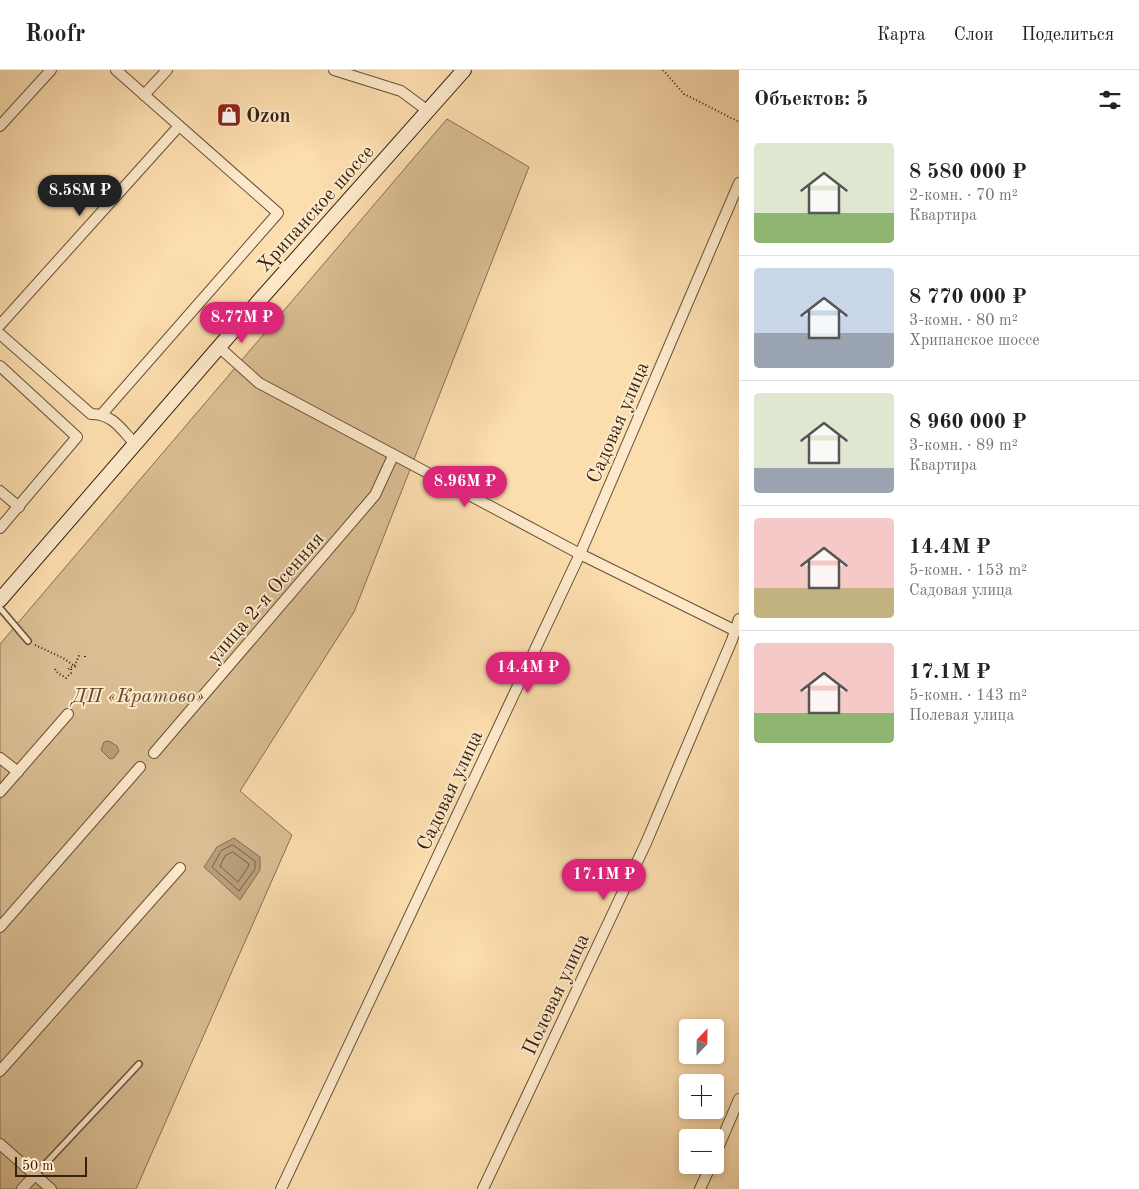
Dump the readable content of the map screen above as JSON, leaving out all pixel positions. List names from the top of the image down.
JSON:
{
  "streets": {
    "main road": ["Хрипанское шоссе"],
    "street": ["Садовая улица", "улица 2-я Осенняя", "Полевая улица"]
  },
  "parks": ["ДП «Кратово»"],
  "places": {
    "shop": ["Ozon"]
  },
  "scale_bar": "50 m",
  "north": "top",
  "page": {
    "header": "Roofr",
    "nav": ["Карта", "Слои", "Поделиться"],
    "heading": "Объектов: 5",
    "list": [
      {
        "name": "8 580 000 ₽",
        "note": "2-комн. · 70 m² · Квартира"
      },
      {
        "name": "8 770 000 ₽",
        "note": "3-комн. · 80 m² · Хрипанское шоссе"
      },
      {
        "name": "8 960 000 ₽",
        "note": "3-комн. · 89 m² · Квартира"
      },
      {
        "name": "14.4M ₽",
        "note": "5-комн. · 153 m² · Садовая улица"
      },
      {
        "name": "17.1M ₽",
        "note": "5-комн. · 143 m² · Полевая улица"
      }
    ],
    "price": [
      "8.58M ₽",
      "8.77M ₽",
      "8.96M ₽",
      "14.4M ₽",
      "17.1M ₽"
    ],
    "map_buttons": ["+", "−"],
    "scale": "50 m"
  }
}
